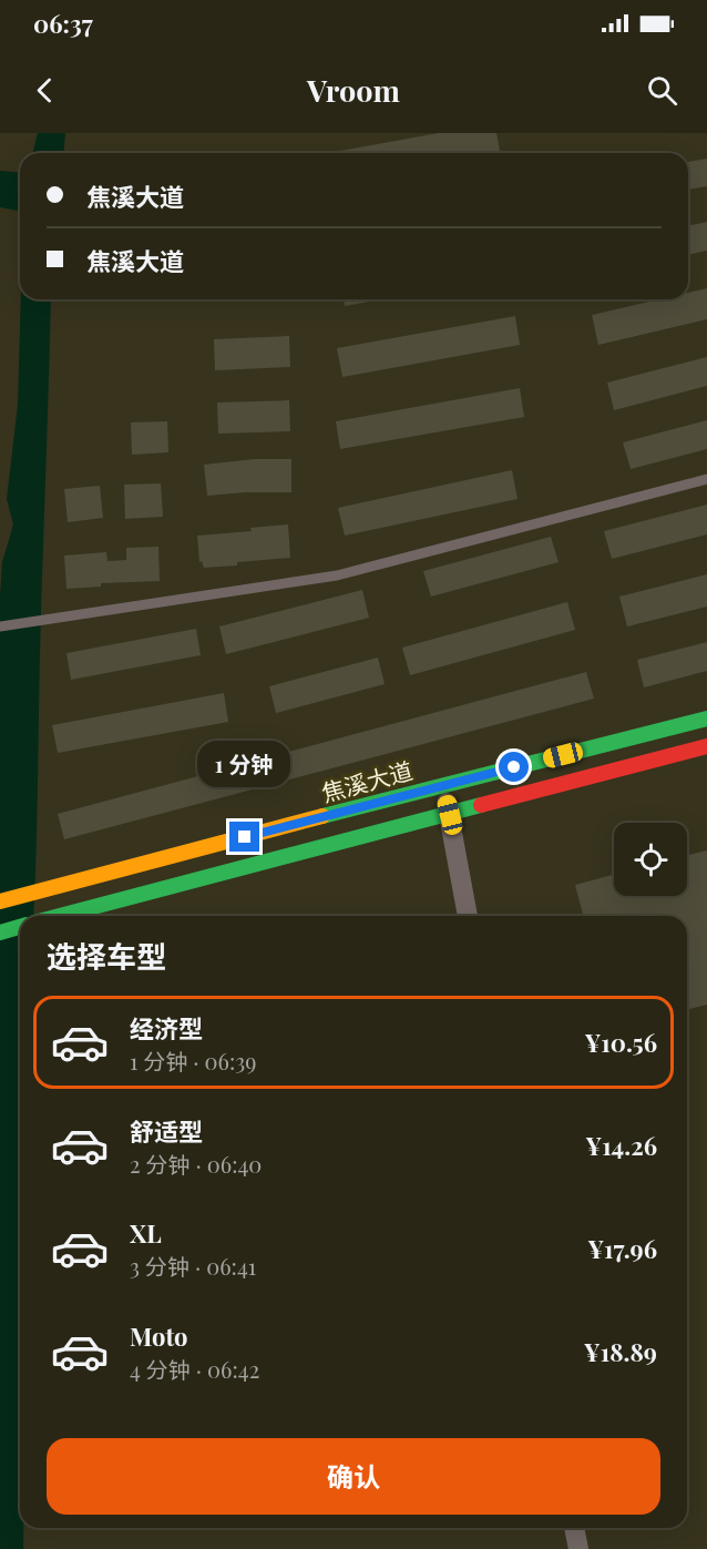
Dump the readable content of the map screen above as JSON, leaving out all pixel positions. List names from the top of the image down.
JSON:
{
  "streets": {
    "main road": ["焦溪大道"]
  },
  "page": {
    "status": "06:37",
    "header": "Vroom",
    "banner": ["焦溪大道", "焦溪大道"],
    "bubble": "1 分钟",
    "heading": "选择车型",
    "list": [
      {
        "name": "经济型",
        "note": "1 分钟 · 06:39",
        "value": "¥10.56"
      },
      {
        "name": "舒适型",
        "note": "2 分钟 · 06:40",
        "value": "¥14.26"
      },
      {
        "name": "XL",
        "note": "3 分钟 · 06:41",
        "value": "¥17.96"
      },
      {
        "name": "Moto",
        "note": "4 分钟 · 06:42",
        "value": "¥18.89"
      }
    ],
    "buttons": "确认"
  }
}
